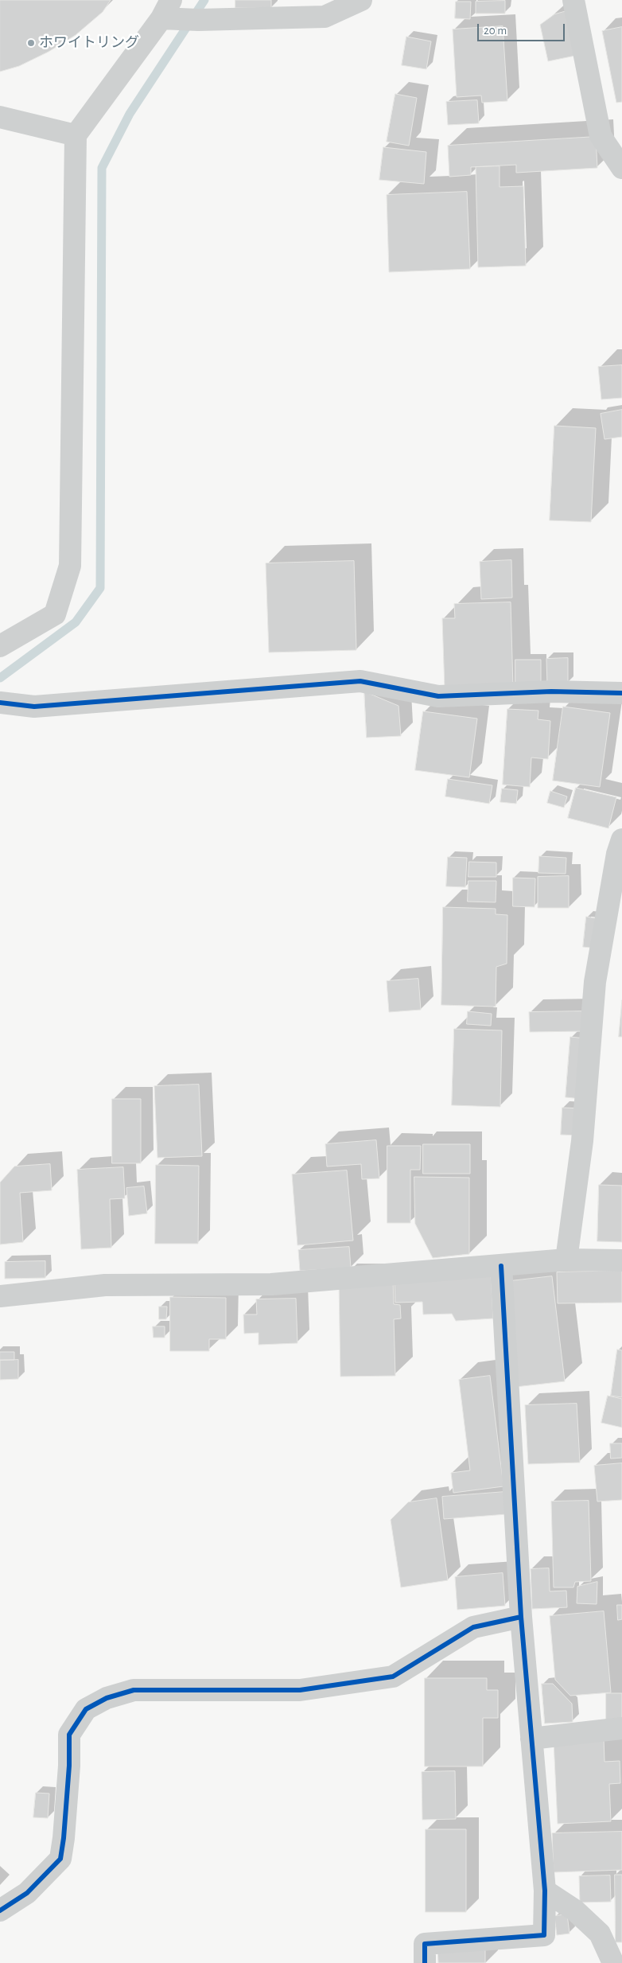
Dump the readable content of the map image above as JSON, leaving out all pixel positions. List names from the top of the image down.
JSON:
{
  "places": ["ホワイトリング"],
  "scale_bar": "20 m"
}
